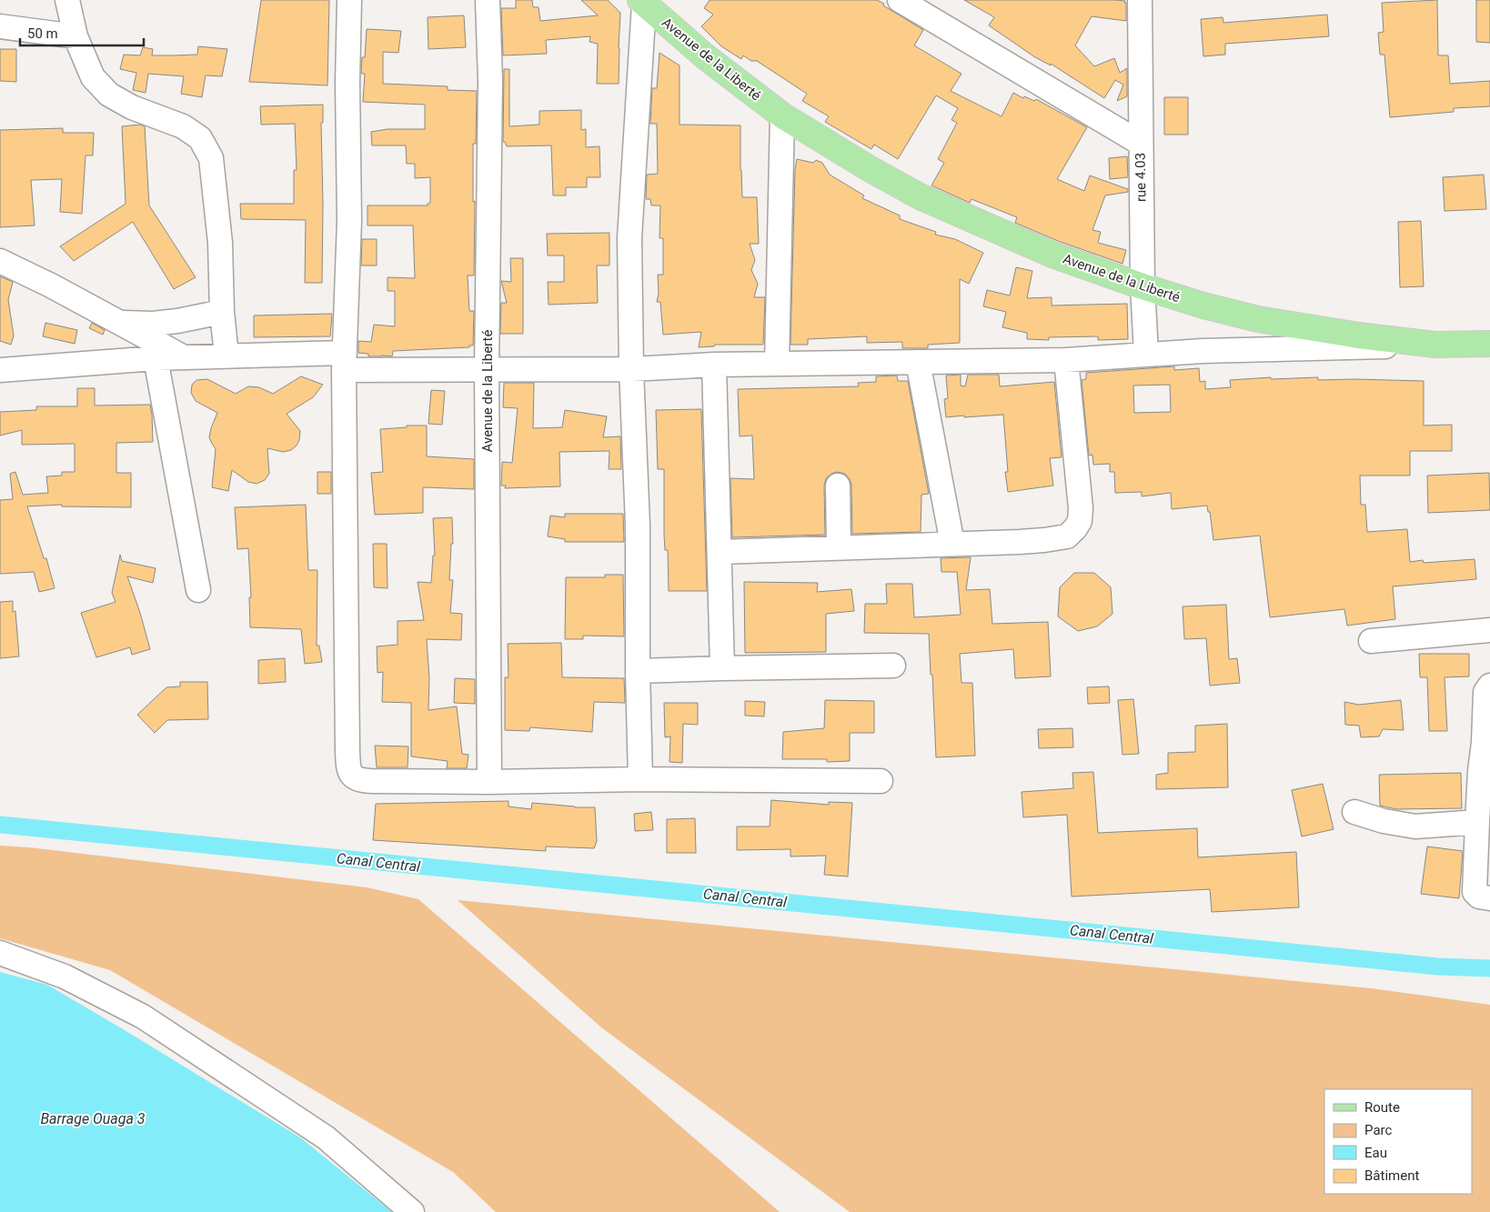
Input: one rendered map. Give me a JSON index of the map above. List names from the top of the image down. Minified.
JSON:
{"streets":{"main road":["Avenue de la Liberté"],"street":["rue 4.03"]},"crossings":[["Avenue de la Liberté","rue 4.03"]],"water":["Canal Central","Barrage Ouaga 3"],"legend":["Route","Parc","Eau","Bâtiment"],"scale_bar":"50 m"}
